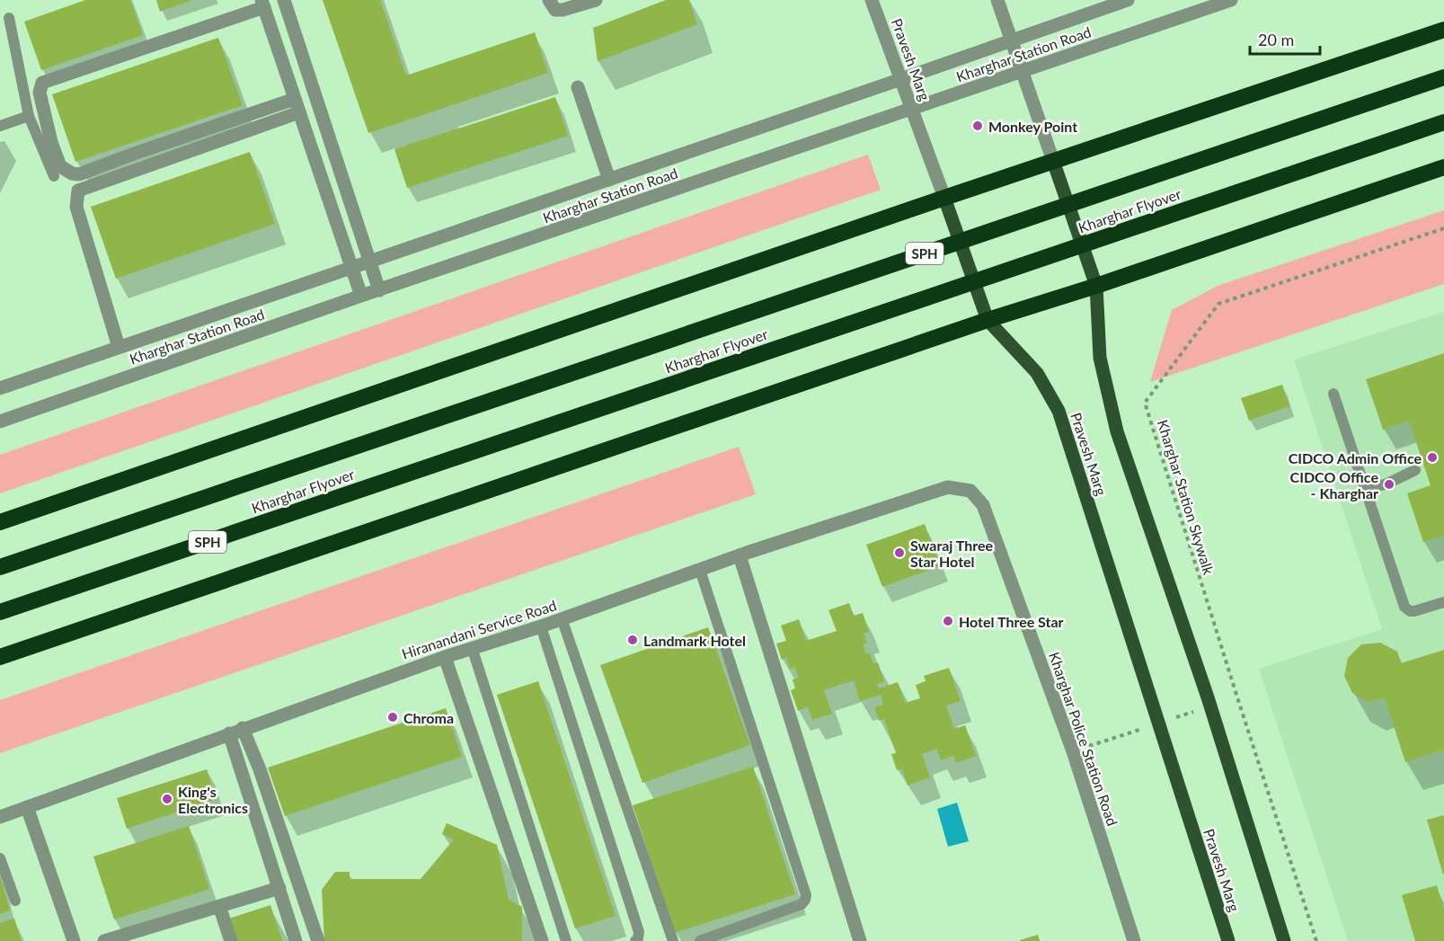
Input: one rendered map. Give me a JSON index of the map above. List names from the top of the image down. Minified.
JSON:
{"streets":{"highway":["Kharghar Flyover","SPH"],"main road":["Pravesh Marg"],"street":["Kharghar Station Road","Hiranandani Service Road","Kharghar Police Station Road"],"path":["Kharghar Station Skywalk"]},"crossings":[["Kharghar Station Road","Pravesh Marg"],["Hiranandani Service Road","Kharghar Police Station Road"]],"places":["Monkey Point","CIDCO Admin Office","CIDCO Office - Kharghar","Swaraj Three Star Hotel","Hotel Three Star","Landmark Hotel","Chroma","King's Electronics"],"scale_bar":"20 m"}
